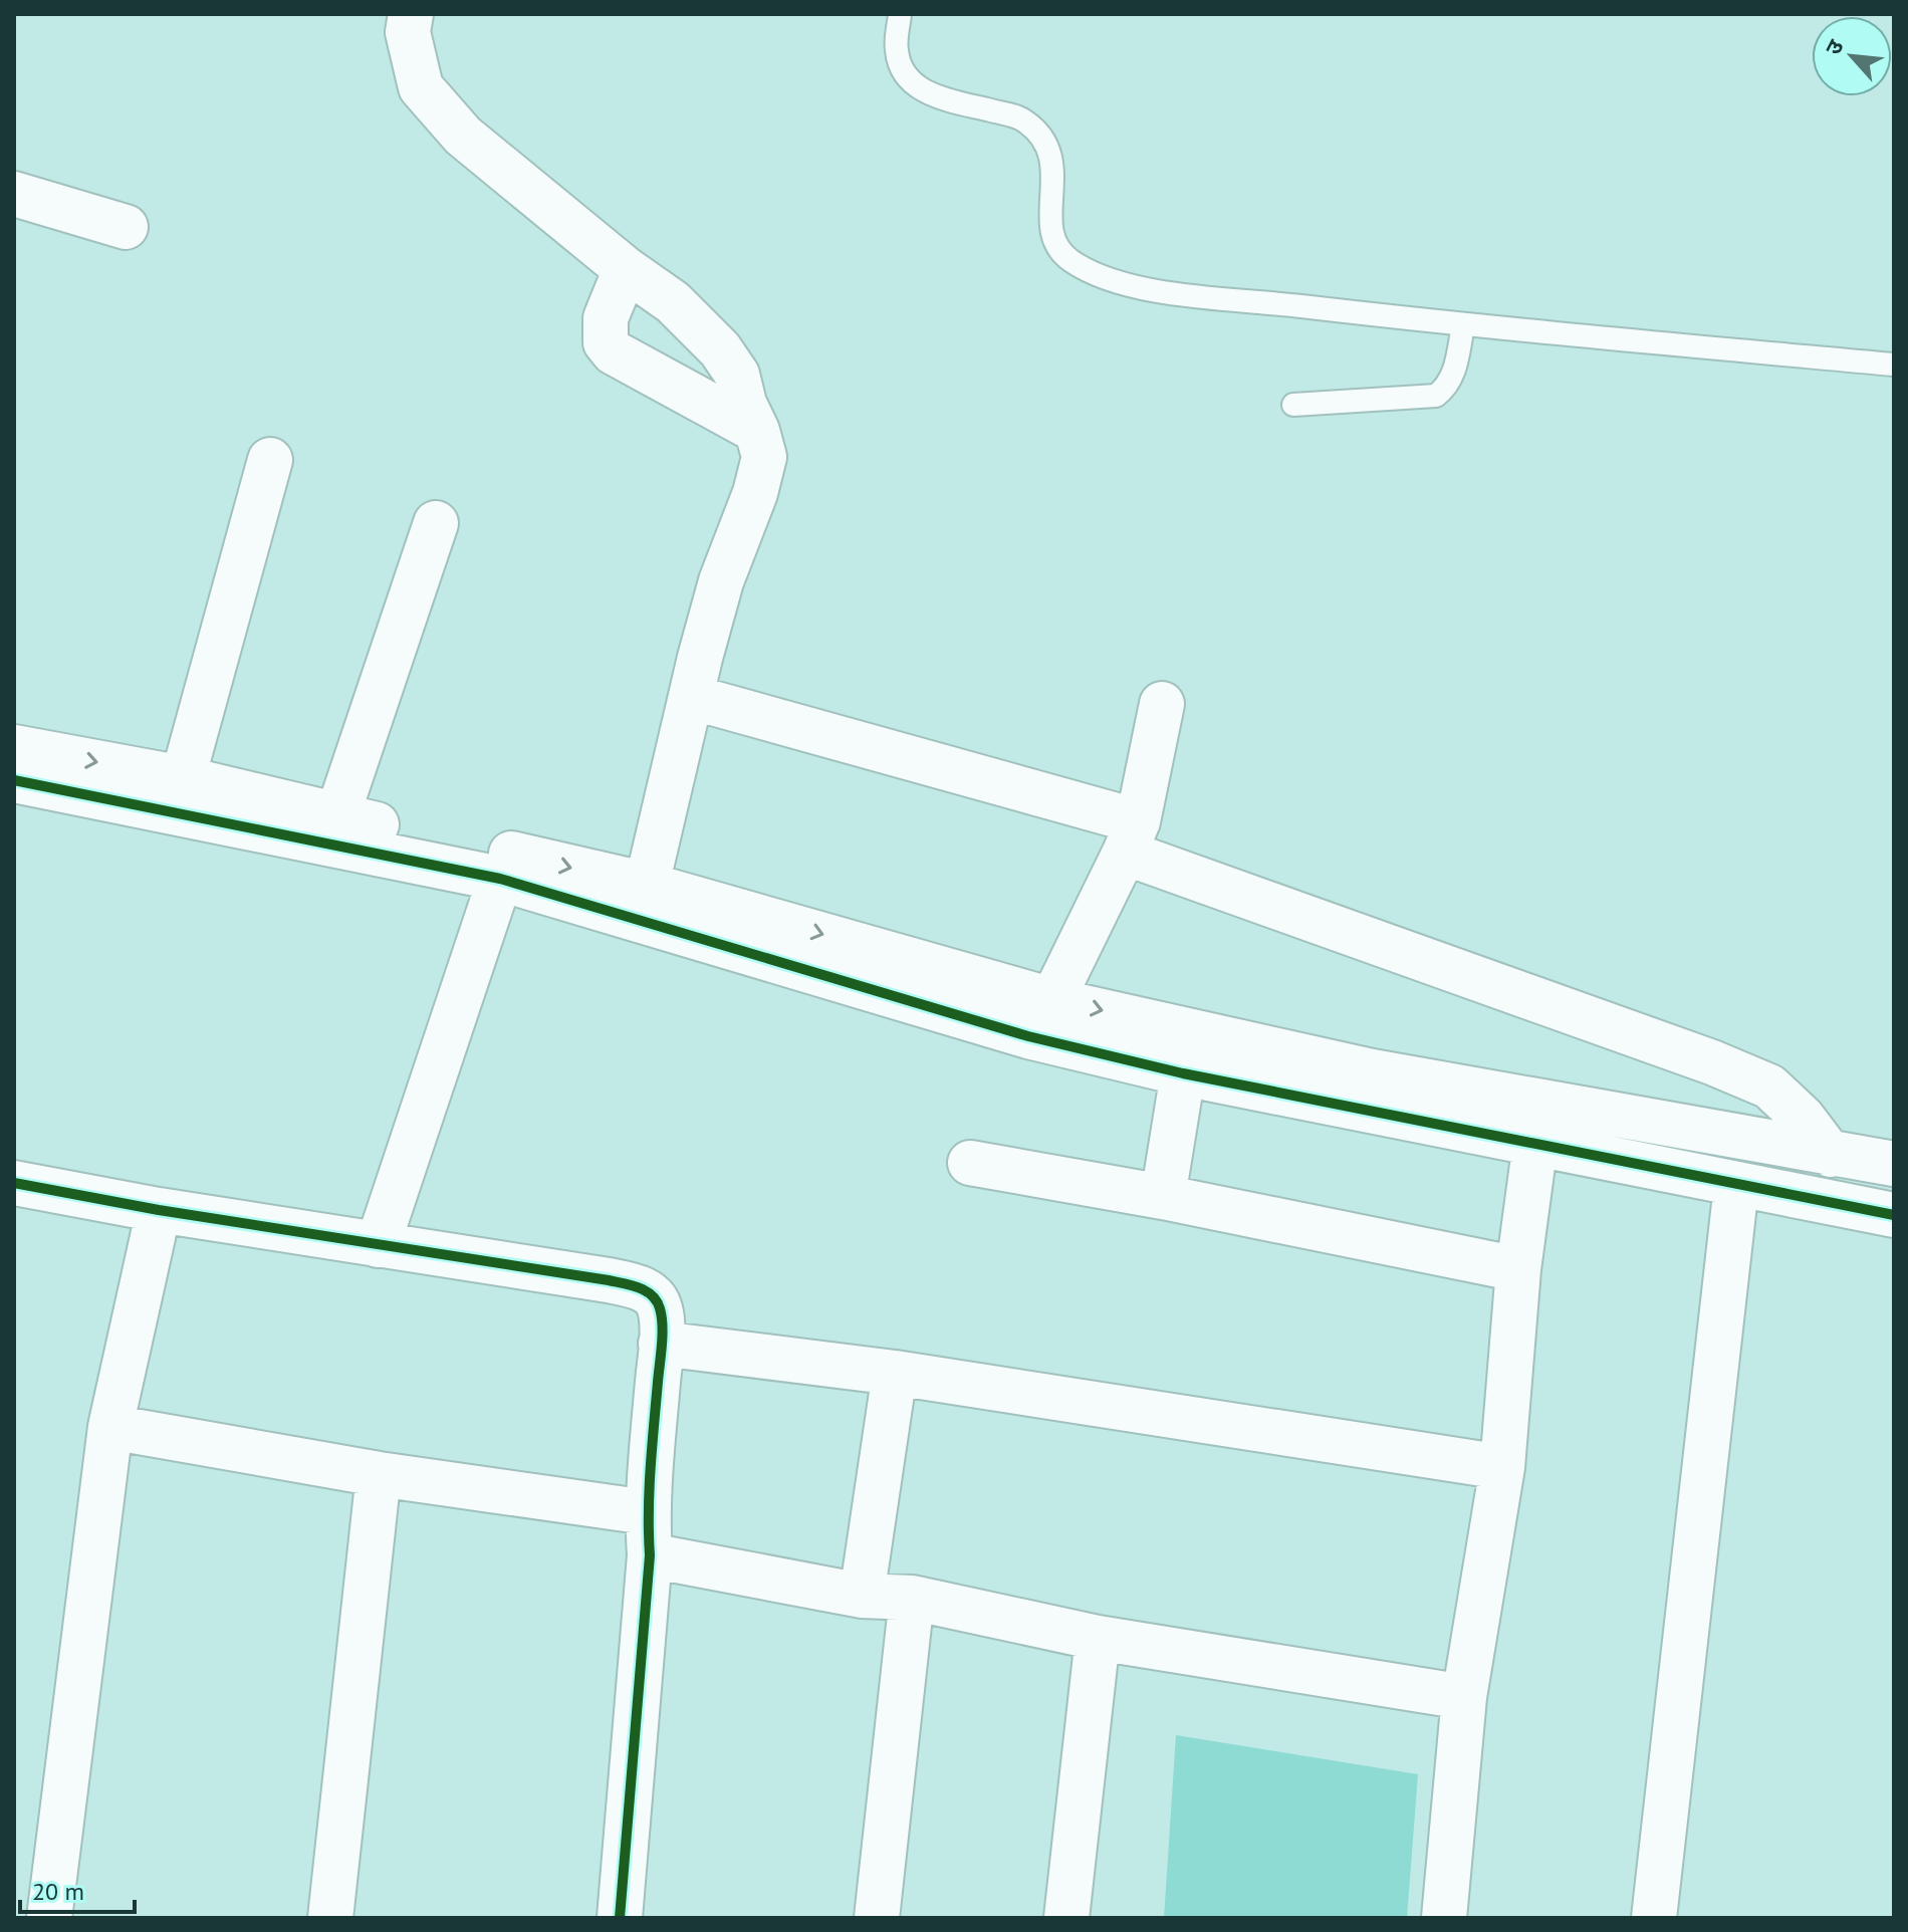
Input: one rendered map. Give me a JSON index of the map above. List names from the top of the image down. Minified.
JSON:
{"scale_bar":"20 m","north":"top left"}
